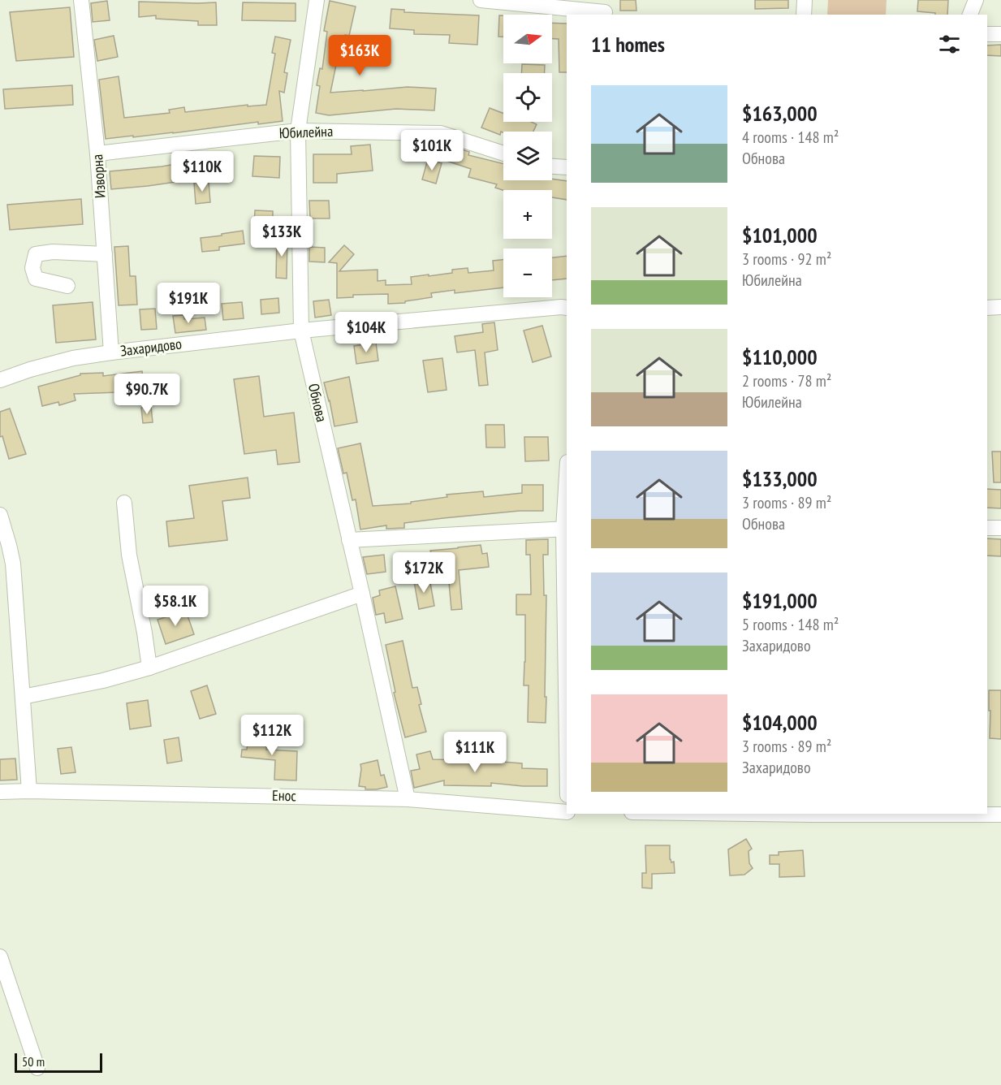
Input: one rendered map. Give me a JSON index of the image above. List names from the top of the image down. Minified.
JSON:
{"streets":{"street":["Юбилейна","Изворна","Захаридово","Обнова","Енос"]},"crossings":[["Юбилейна","Изворна"],["Юбилейна","Обнова"],["Изворна","Захаридово"],["Захаридово","Обнова"],["Обнова","Енос"]],"scale_bar":"50 m","north":"right","page":{"map_buttons":["+","−"],"heading":"11 homes","price":["$163K","$101K","$110K","$133K","$191K","$104K","$90.7K","$172K","$58.1K","$112K","$111K"],"list":[{"name":"$163,000","note":"4 rooms · 148 m² · Обнова"},{"name":"$101,000","note":"3 rooms · 92 m² · Юбилейна"},{"name":"$110,000","note":"2 rooms · 78 m² · Юбилейна"},{"name":"$133,000","note":"3 rooms · 89 m² · Обнова"},{"name":"$191,000","note":"5 rooms · 148 m² · Захаридово"},{"name":"$104,000","note":"3 rooms · 89 m² · Захаридово"}],"scale":"50 m"}}
